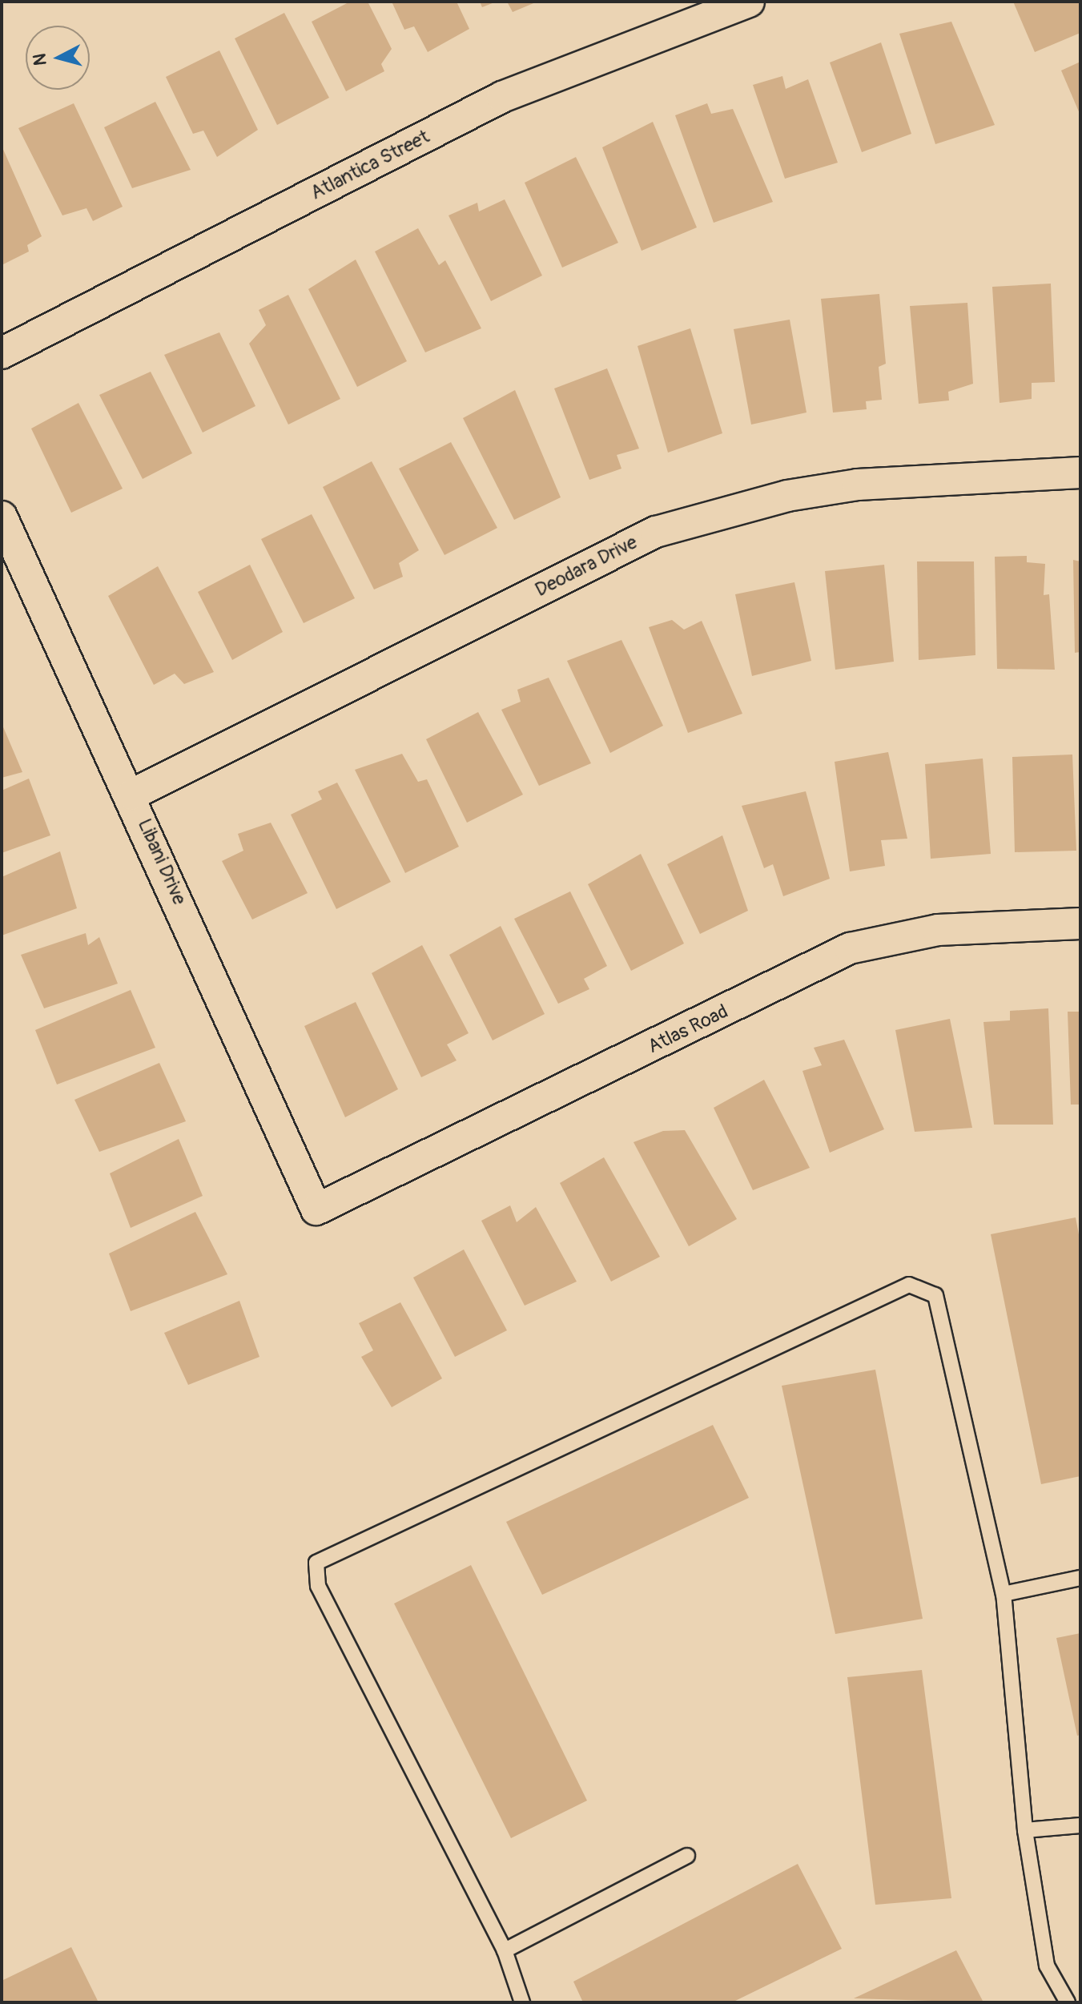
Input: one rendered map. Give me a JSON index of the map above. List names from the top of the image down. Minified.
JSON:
{"streets":{"street":["Atlantica Street","Deodara Drive","Libani Drive","Atlas Road"]},"crossings":[["Deodara Drive","Libani Drive"],["Libani Drive","Atlas Road"]],"north":"left"}
